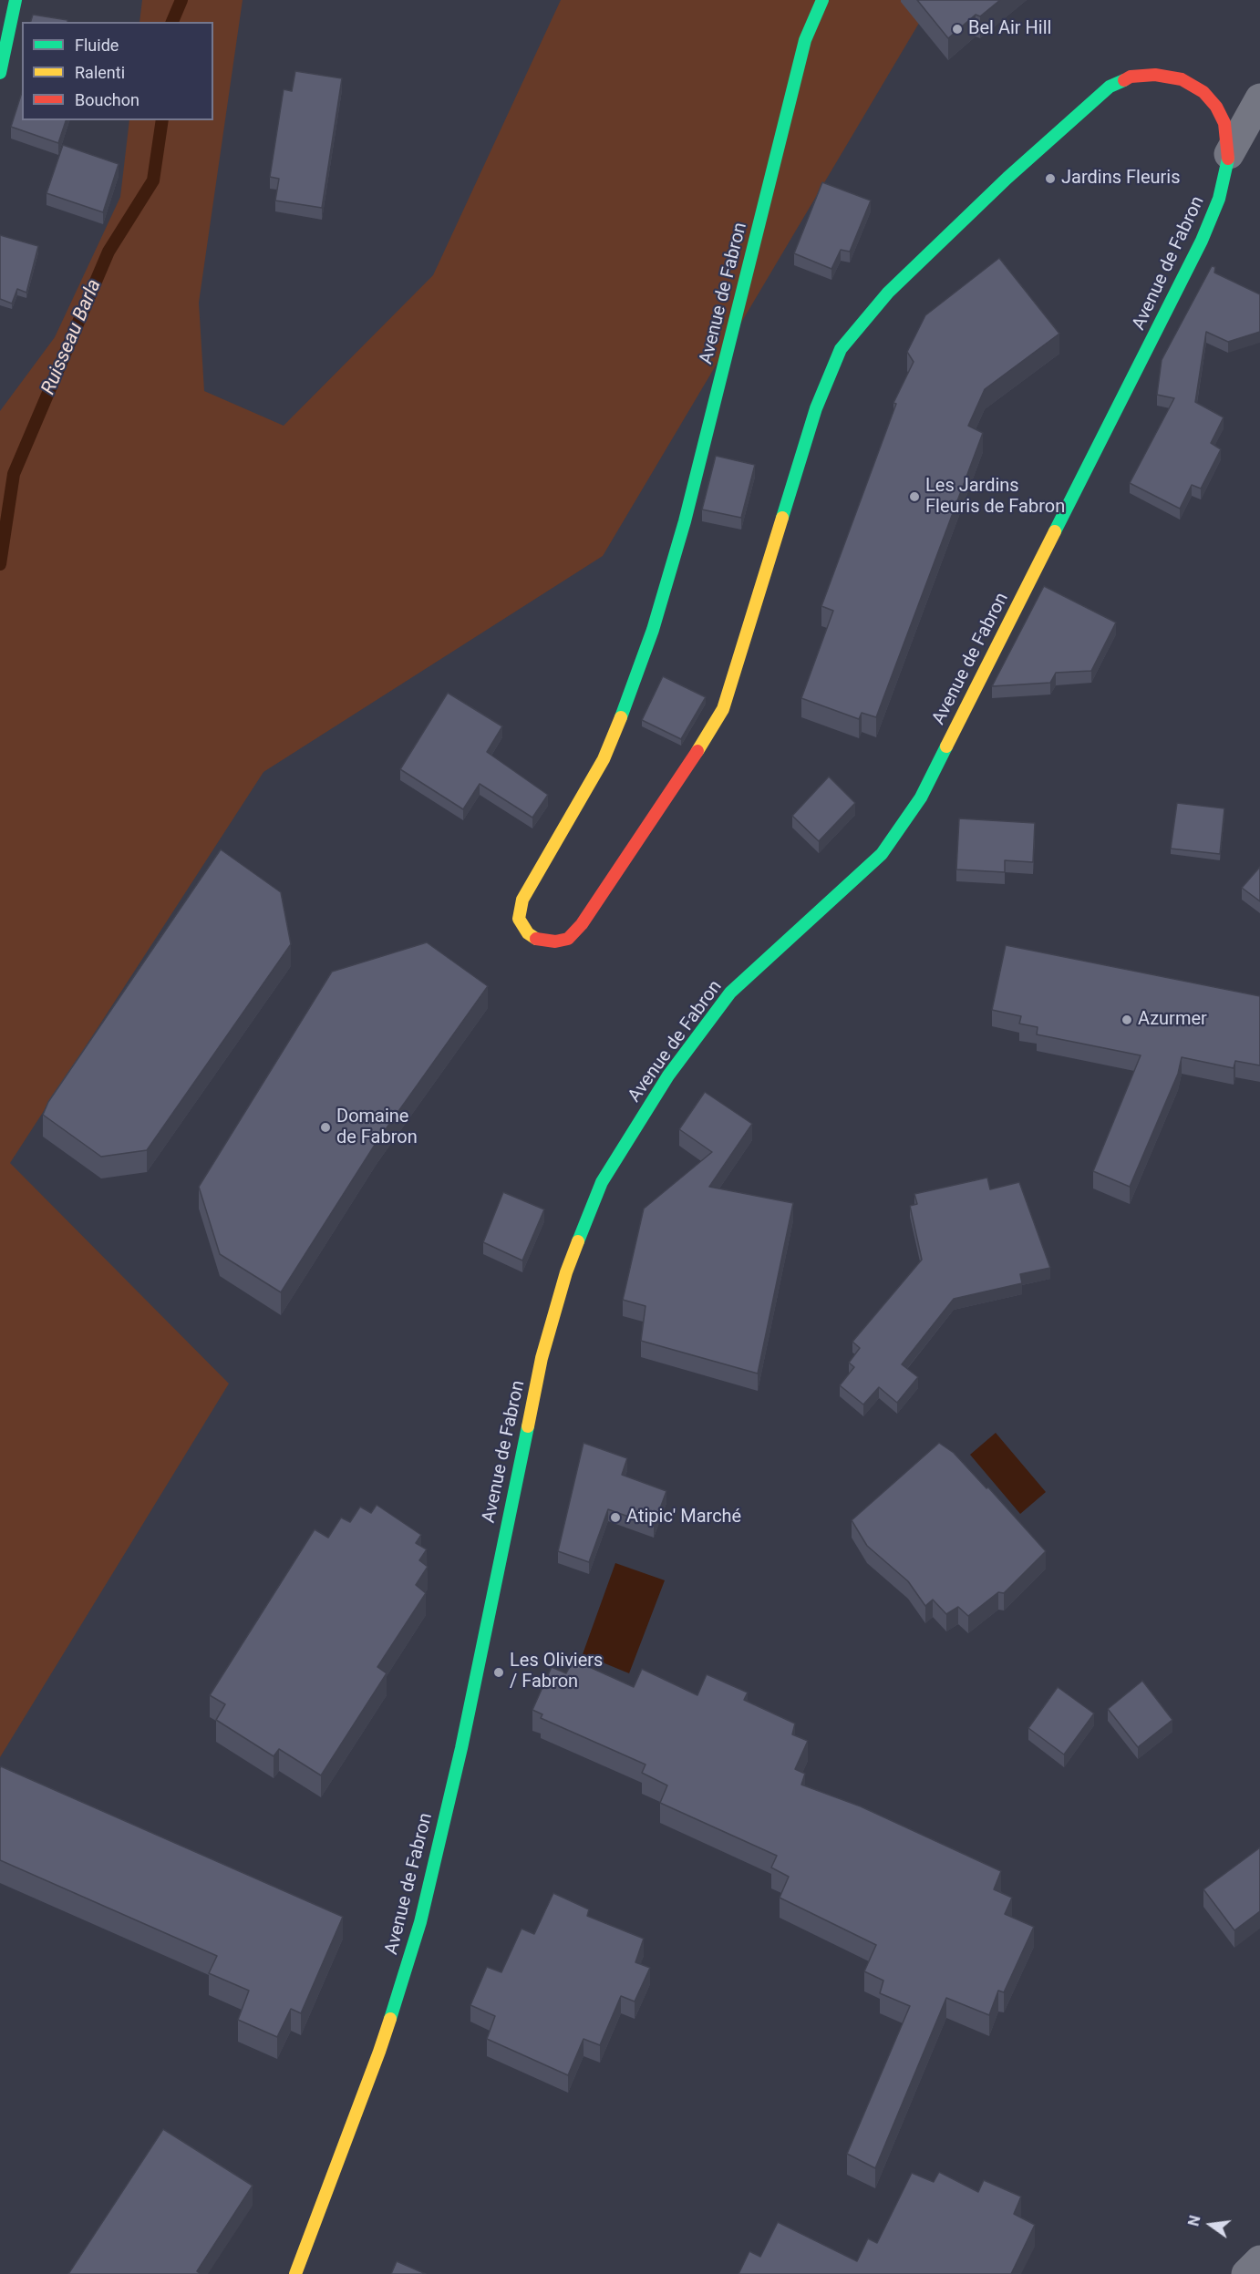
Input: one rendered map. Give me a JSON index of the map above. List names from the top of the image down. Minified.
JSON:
{"streets":{"street":["Avenue de Fabron"]},"water":["Ruisseau Barla"],"places":["Bel Air Hill","Jardins Fleuris","Les Jardins Fleuris de Fabron","Azurmer","Domaine de Fabron","Atipic' Marché","Les Oliviers / Fabron"],"legend":["Fluide","Ralenti","Bouchon"],"north":"left"}
